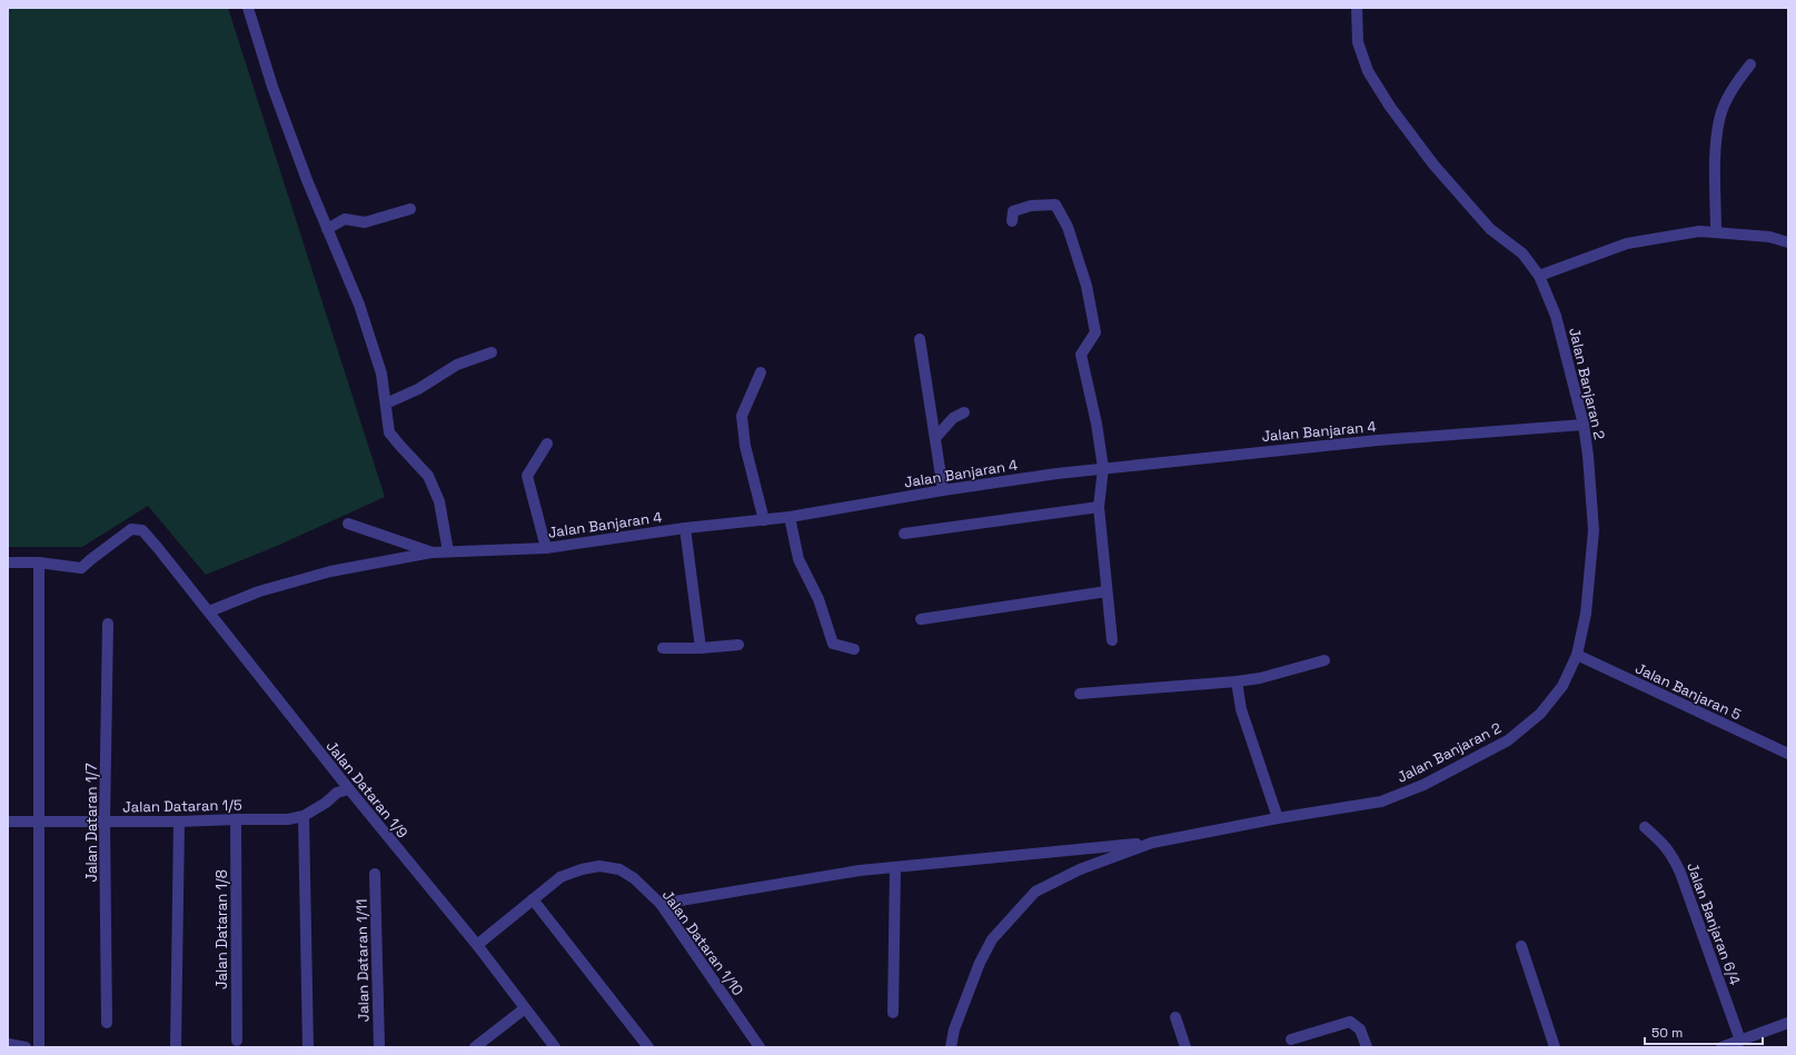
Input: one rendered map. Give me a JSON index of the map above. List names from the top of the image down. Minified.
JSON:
{"streets":{"street":["Jalan Banjaran 2","Jalan Banjaran 4","Jalan Banjaran 5","Jalan Dataran 1/9","Jalan Dataran 1/5","Jalan Dataran 1/7","Jalan Banjaran 6/4","Jalan Dataran 1/8","Jalan Dataran 1/10","Jalan Dataran 1/11"]},"crossings":[["Jalan Banjaran 2","Jalan Banjaran 4"],["Jalan Banjaran 2","Jalan Banjaran 5"],["Jalan Dataran 1/9","Jalan Dataran 1/5"],["Jalan Dataran 1/9","Jalan Dataran 1/10"],["Jalan Dataran 1/5","Jalan Dataran 1/7"],["Jalan Dataran 1/5","Jalan Dataran 1/8"]],"scale_bar":"50 m"}
